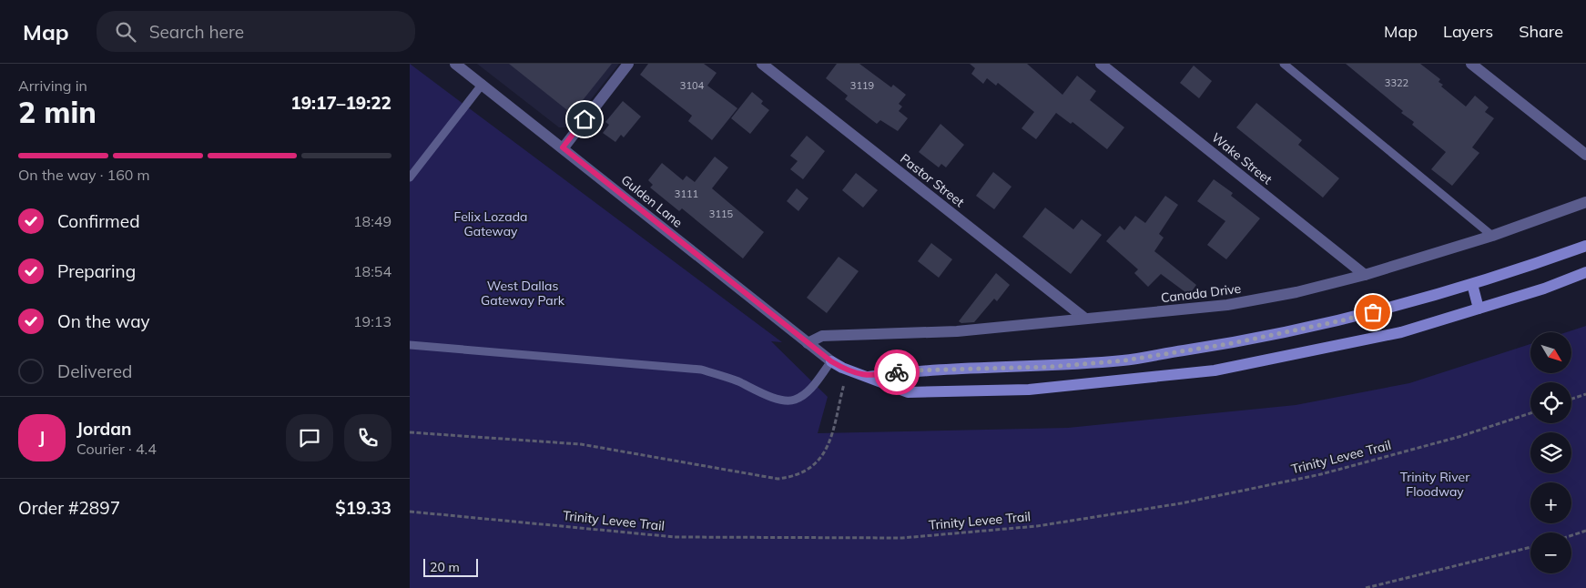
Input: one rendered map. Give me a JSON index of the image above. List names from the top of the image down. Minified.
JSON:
{"streets":{"street":["Wake Street","Pastor Street","Gulden Lane","Canada Drive"],"path":["Trinity Levee Trail"]},"crossings":[["Wake Street","Canada Drive"],["Pastor Street","Canada Drive"],["Gulden Lane","Canada Drive"]],"parks":["Felix Lozada Gateway","West Dallas Gateway Park","Trinity River Floodway"],"house_numbers":["3322","3104","3119","3111","3115"],"scale_bar":"20 m","north":"bottom right","page":{"header":"Map","search":"Search here","nav":["Map","Layers","Share"],"heading":["2 min","Arriving in","19:17–19:22"],"panel":["Jordan","Courier · 4.4","Order #2897","$19.33"],"bar":"On the way · 160 m","list":[["Confirmed","18:49"],["Preparing","18:54"],["On the way","19:13"],"Delivered"],"map_buttons":["+","−"],"round":"J","scale":"20 m"}}
